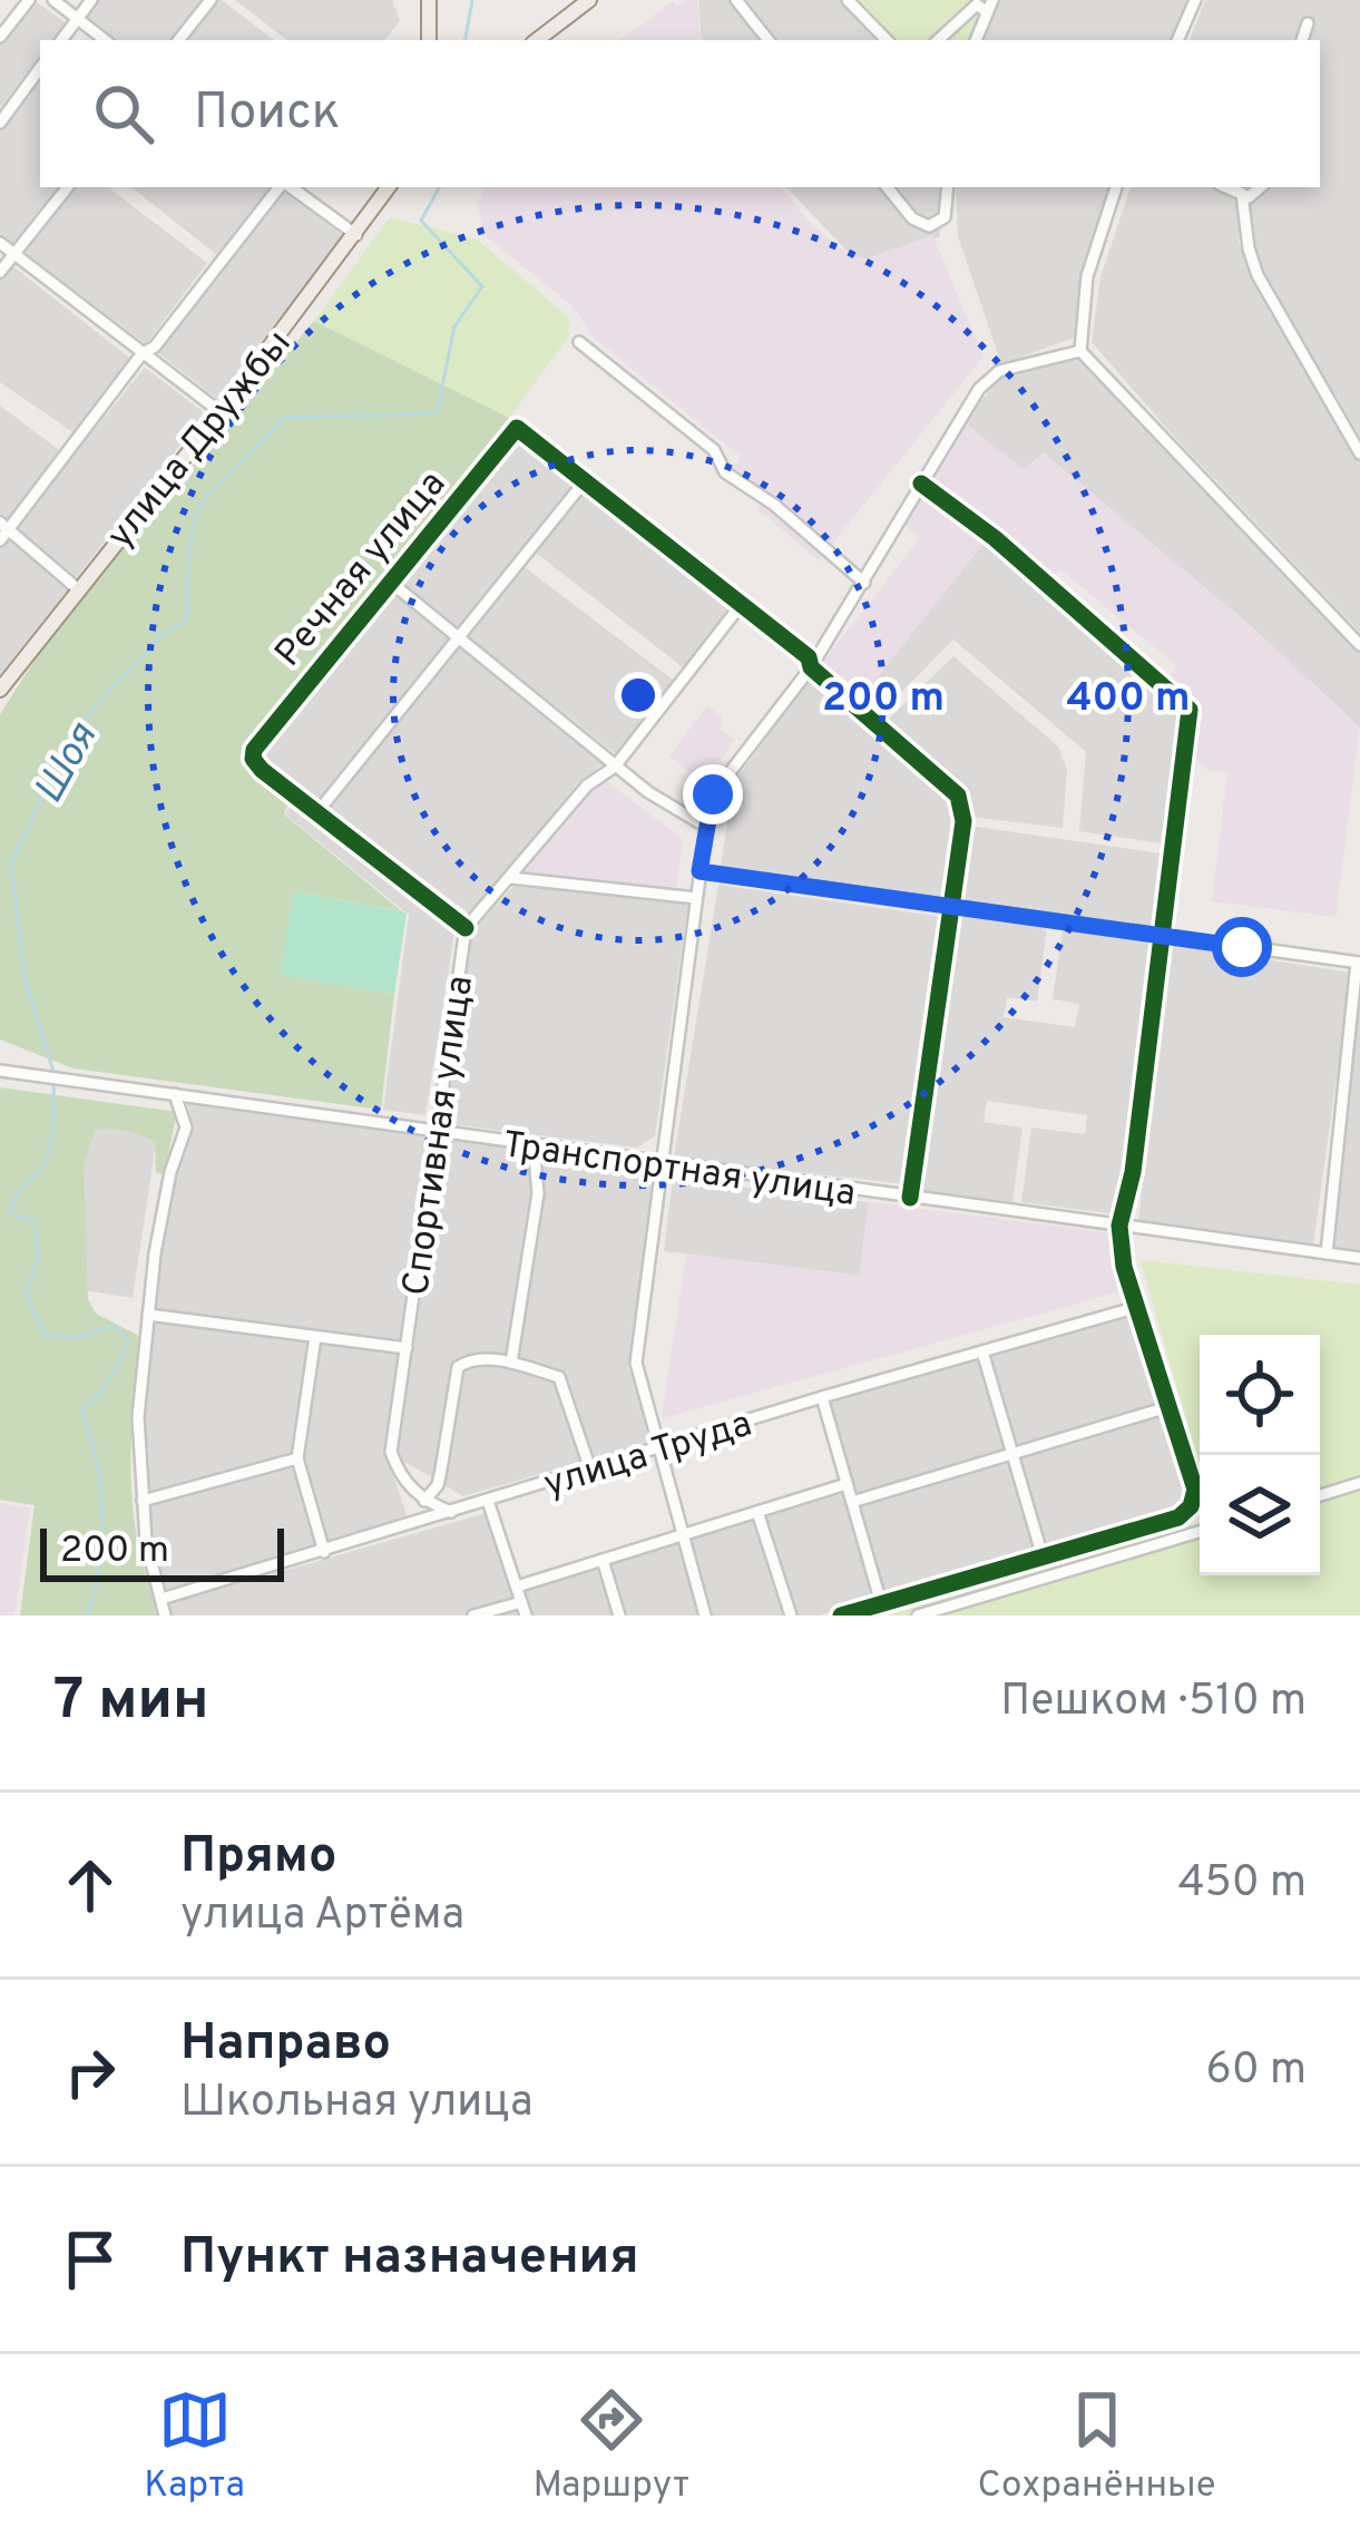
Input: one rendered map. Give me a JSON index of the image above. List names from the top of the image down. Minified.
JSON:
{"streets":{"main road":["улица Дружбы"],"street":["Речная улица","Спортивная улица","Транспортная улица","улица Труда"]},"crossings":[["Речная улица","Спортивная улица"],["Спортивная улица","Транспортная улица"]],"water":["Шоя"],"scale_bar":"200 m","page":{"search":"Поиск","scale":"200 m","heading":["7 мин","Пешком · 510 m"],"list":[["Прямо","улица Артёма","450 m"],["Направо","Школьная улица","60 m"],"Пункт назначения"],"nav":["Карта","Маршрут","Сохранённые"]},"rings":["200 m","400 m"]}
